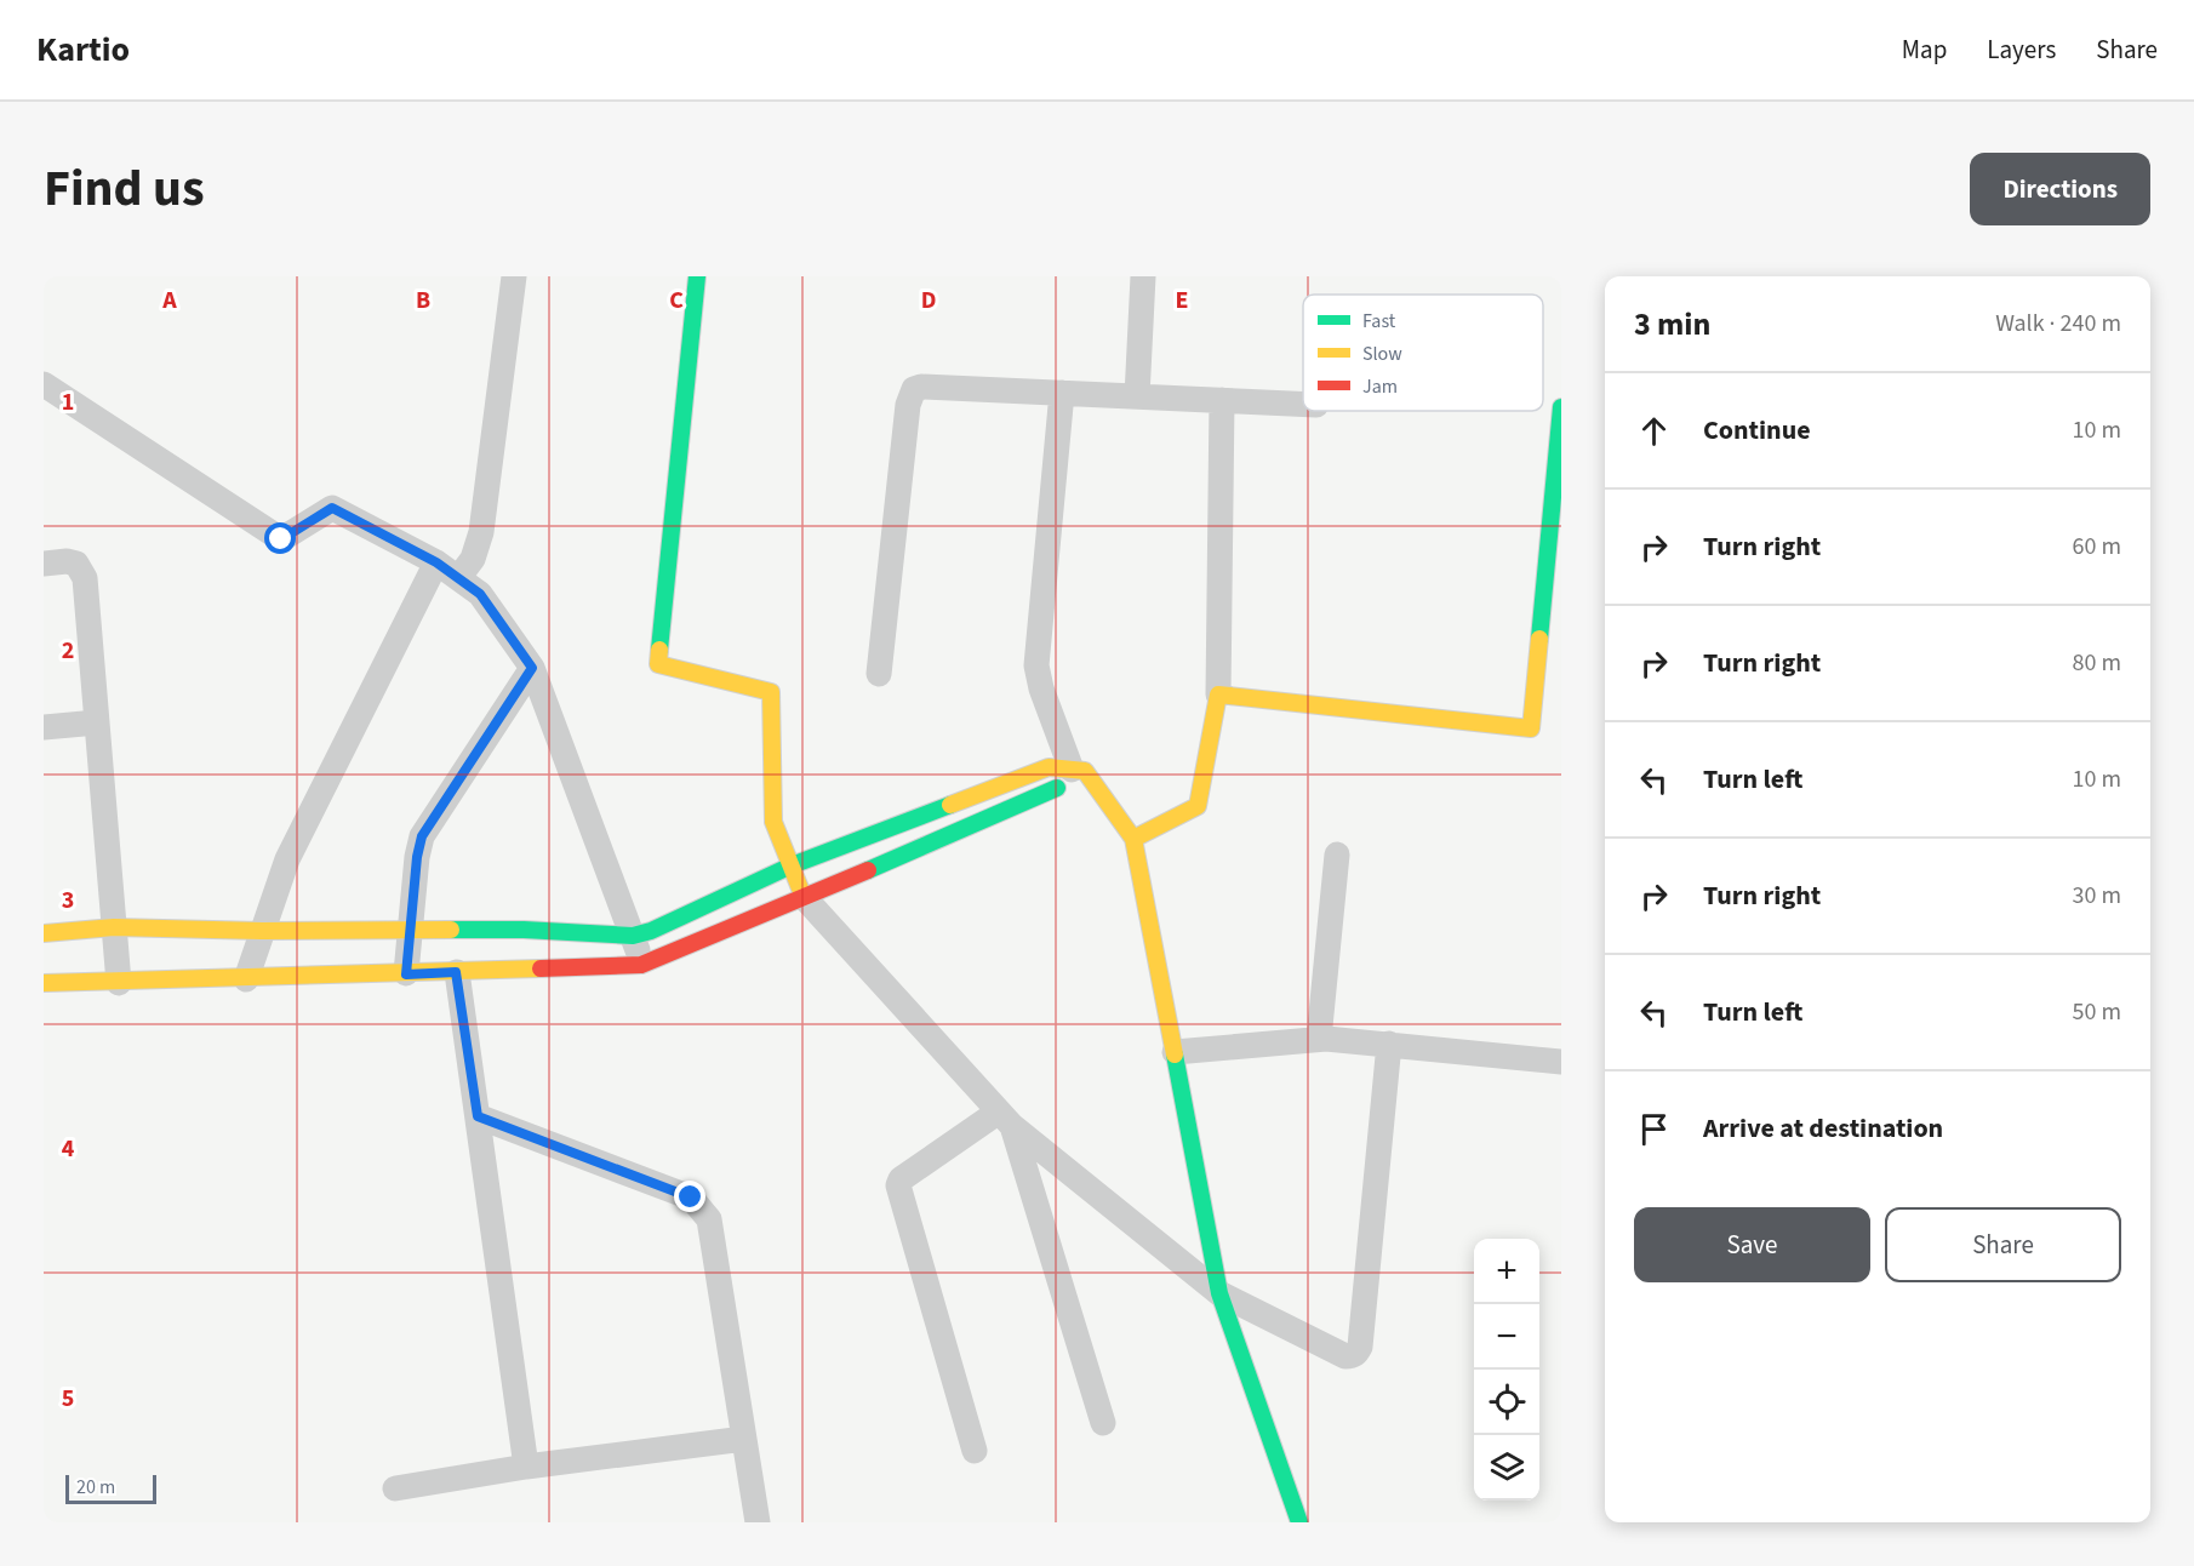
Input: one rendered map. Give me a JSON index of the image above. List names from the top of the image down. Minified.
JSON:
{"legend":["Fast","Slow","Jam"],"scale_bar":"20 m","page":{"header":"Kartio","nav":["Map","Layers","Share"],"title":"Find us","buttons":["Directions",["Save","Share"]],"heading":["3 min","Walk · 240 m"],"list":[["Continue","10 m"],["Turn right","60 m"],["Turn right","80 m"],["Turn left","10 m"],["Turn right","30 m"],["Turn left","50 m"],"Arrive at destination"],"map_buttons":["+","−"],"scale":"20 m"},"grid":{"columns":["A","B","C","D","E"],"rows":["1","2","3","4","5"]}}
